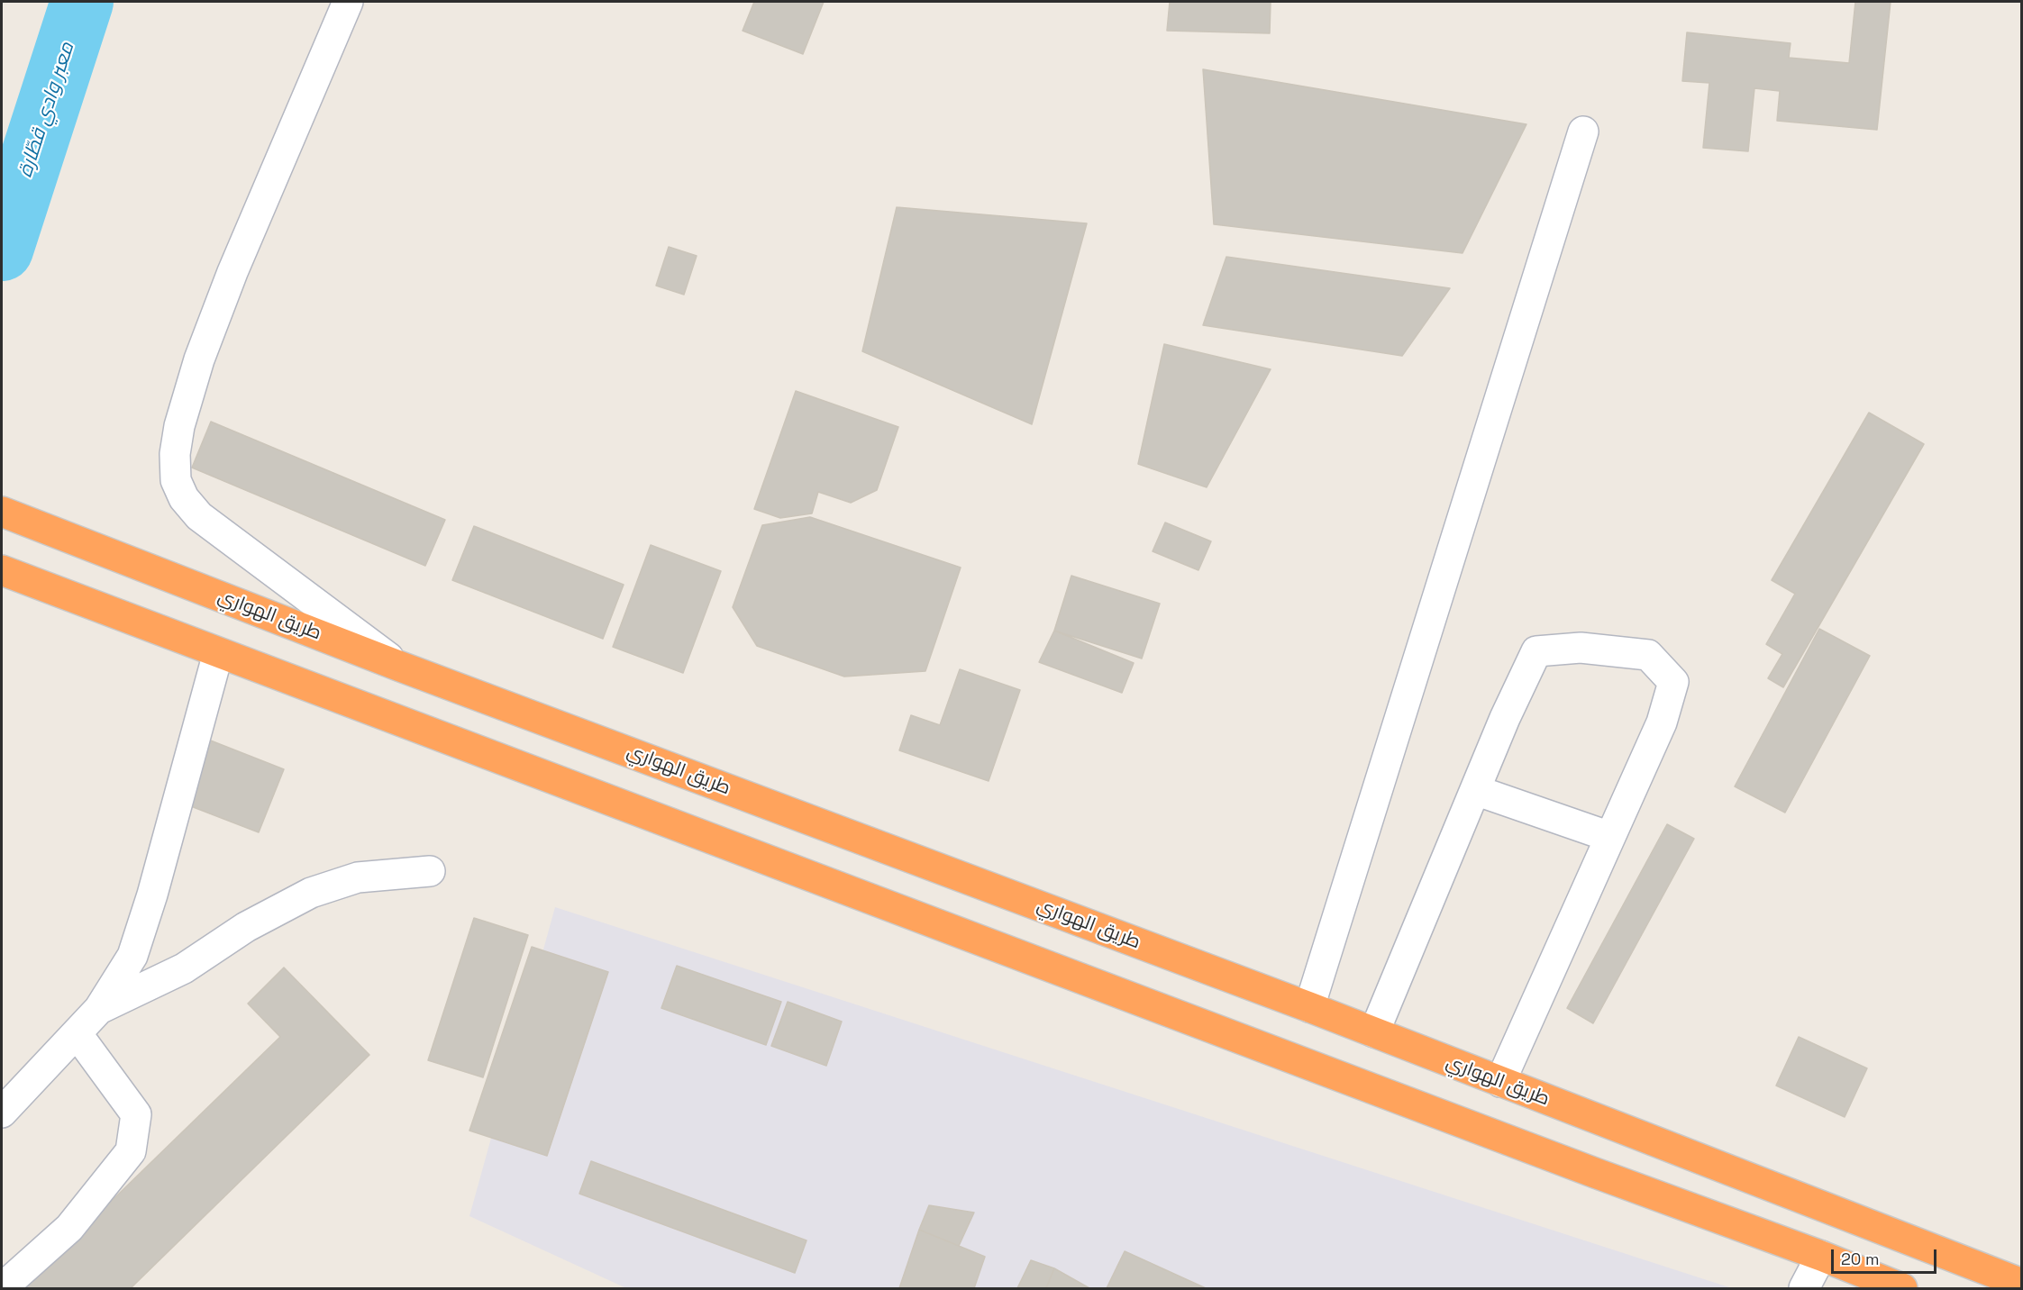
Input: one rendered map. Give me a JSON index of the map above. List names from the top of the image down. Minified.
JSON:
{"streets":{"highway":["طريق الهواري"]},"water":["معبر وادي قطّارة"],"scale_bar":"20 m"}
